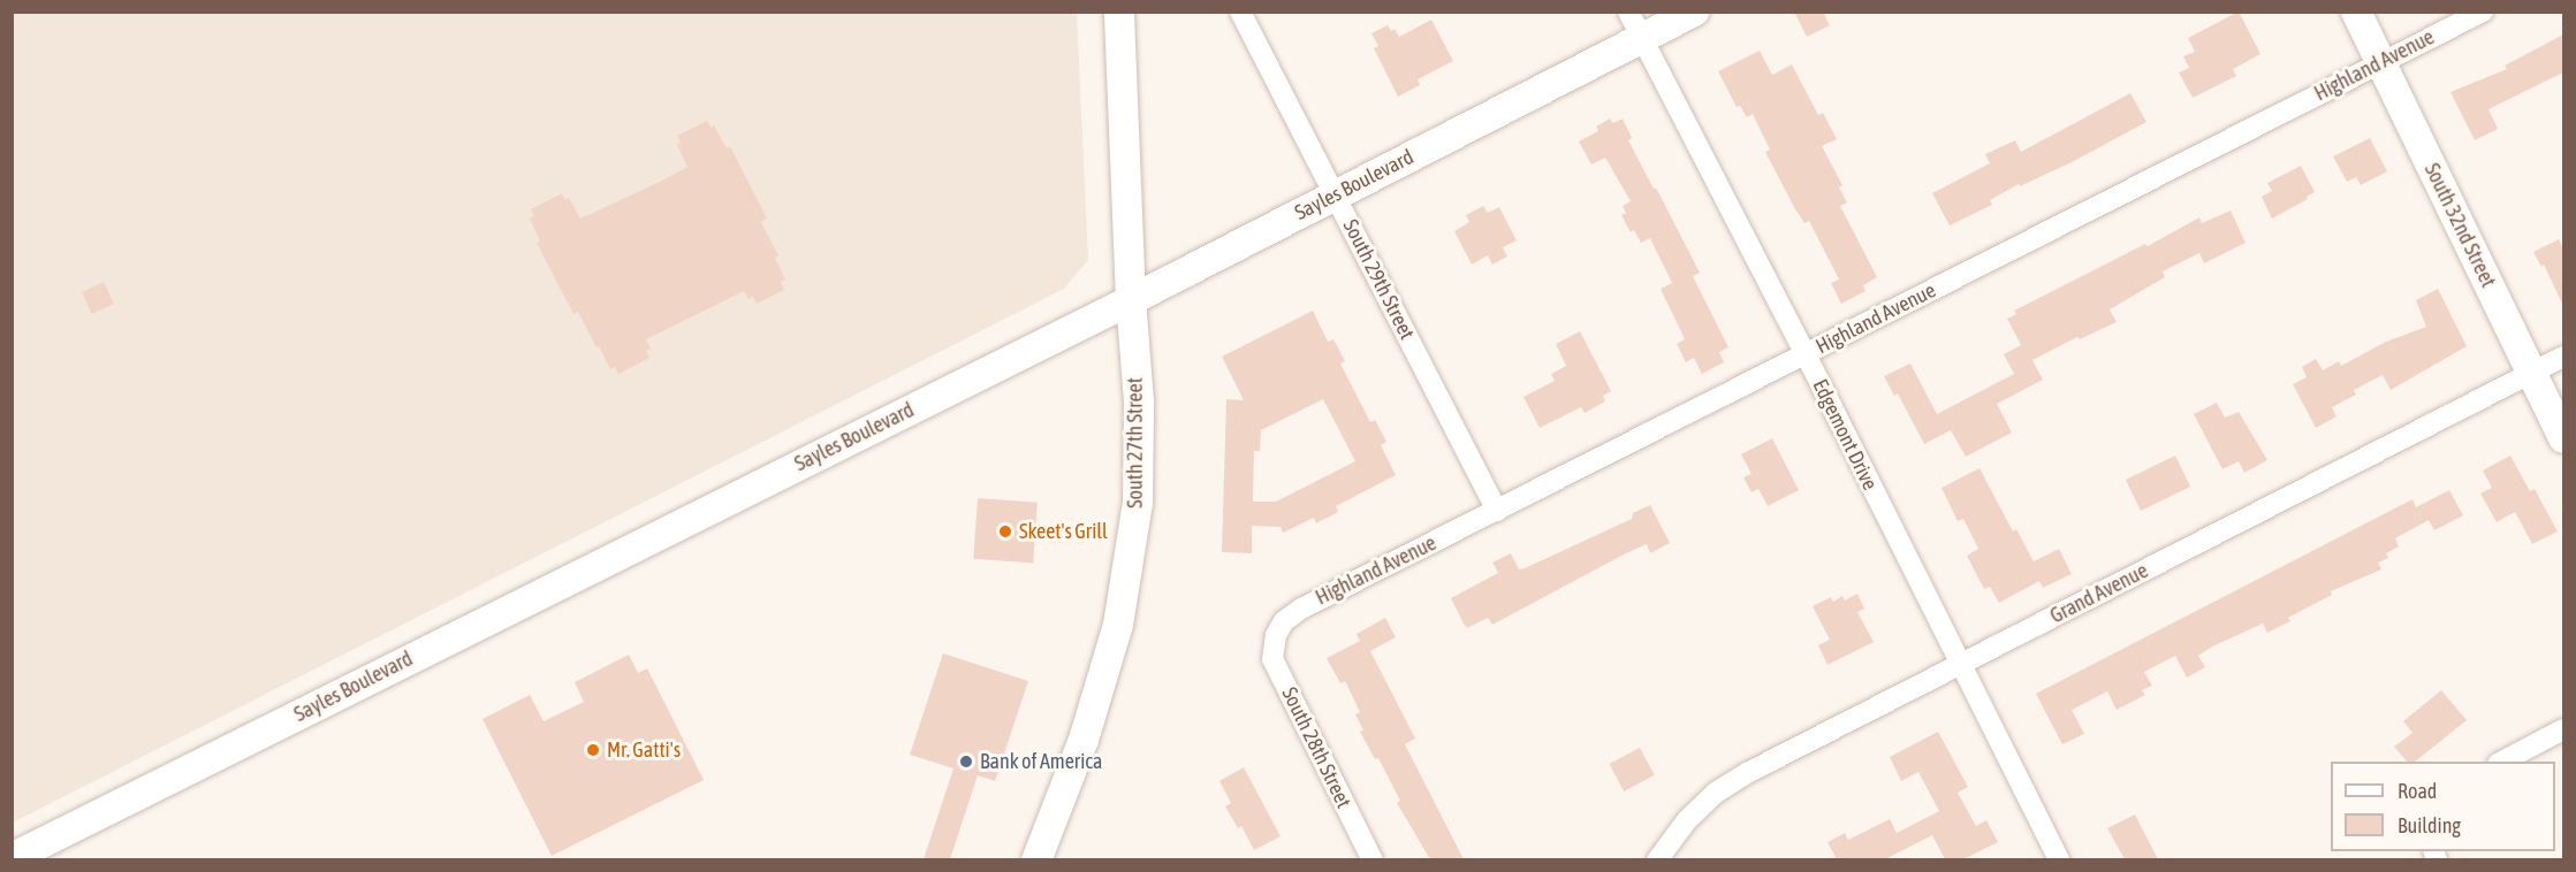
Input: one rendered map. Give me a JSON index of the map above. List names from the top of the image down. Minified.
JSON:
{"streets":{"street":["Highland Avenue","Sayles Boulevard","South 32nd Street","South 29th Street","Edgemont Drive","South 27th Street","Grand Avenue","South 28th Street"]},"crossings":[["Highland Avenue","South 32nd Street"],["Highland Avenue","South 29th Street"],["Highland Avenue","Edgemont Drive"],["Highland Avenue","South 28th Street"],["Sayles Boulevard","South 29th Street"],["Sayles Boulevard","Edgemont Drive"],["Sayles Boulevard","South 27th Street"],["South 32nd Street","Grand Avenue"],["Edgemont Drive","Grand Avenue"]],"places":["Skeet's Grill","Mr. Gatti's","Bank of America"],"legend":["Road","Building"]}
